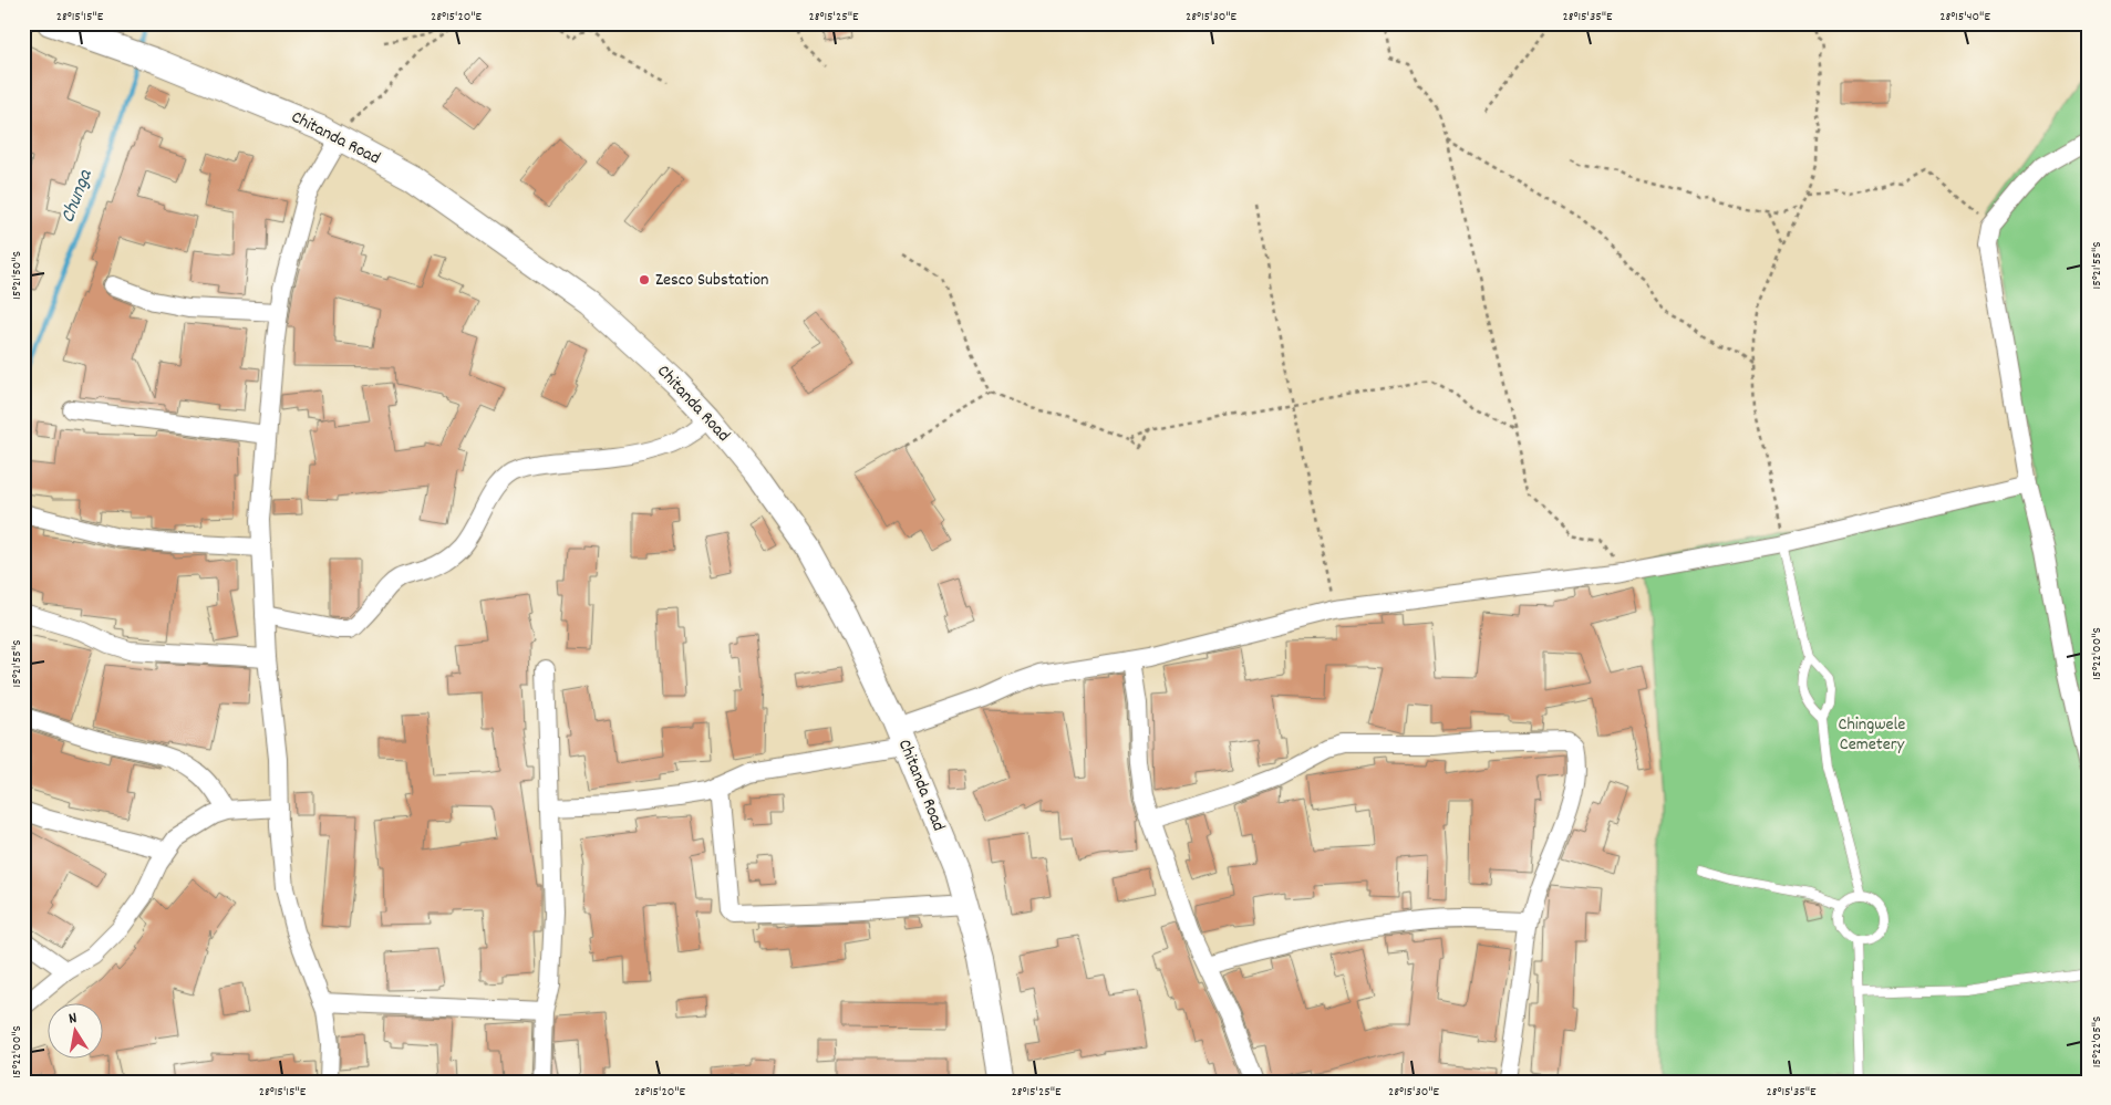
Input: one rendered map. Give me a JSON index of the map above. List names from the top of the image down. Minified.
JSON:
{"streets":{"street":["Chitanda Road"]},"water":["Chunga"],"parks":["Chingwele Cemetery"],"places":["Zesco Substation"],"north":"top","coordinates":["28°15'15\"E","28°15'20\"E","28°15'25\"E","28°15'30\"E","28°15'35\"E","28°15'40\"E","15°21'55\"S","15°21'50\"S","15°22'00\"S","15°22'05\"S"]}
